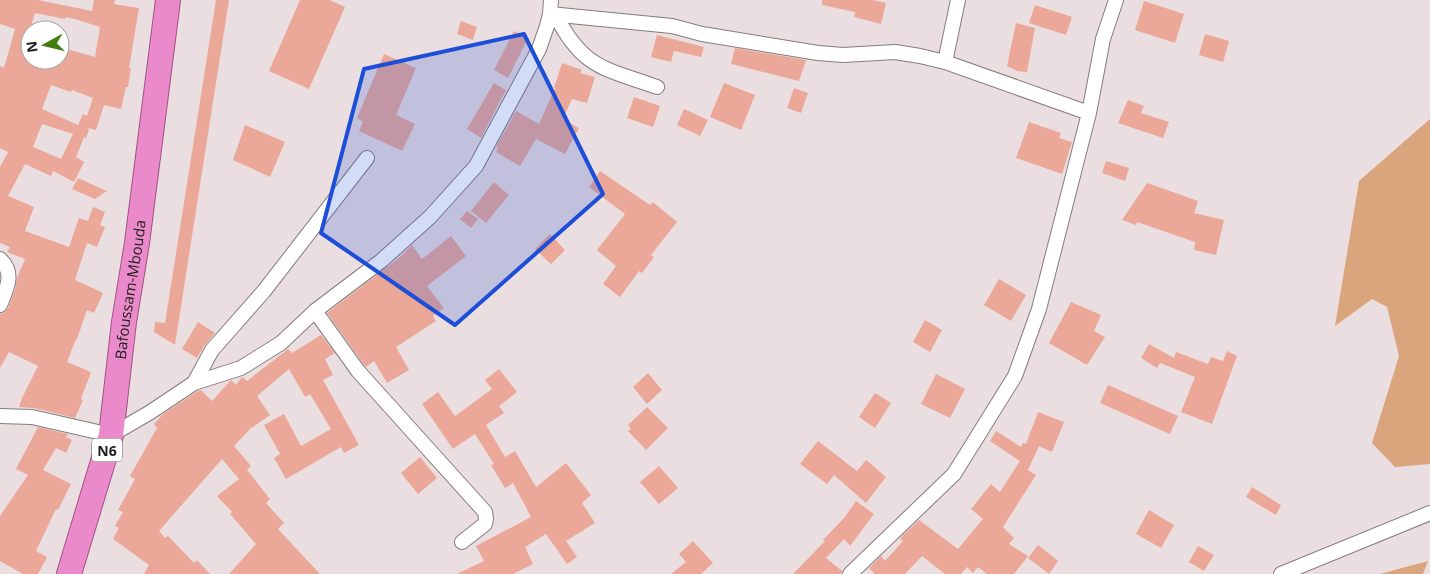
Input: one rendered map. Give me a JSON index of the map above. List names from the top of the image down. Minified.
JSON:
{"streets":{"highway":["Bafoussam-Mbouda","N6"]},"north":"left"}
